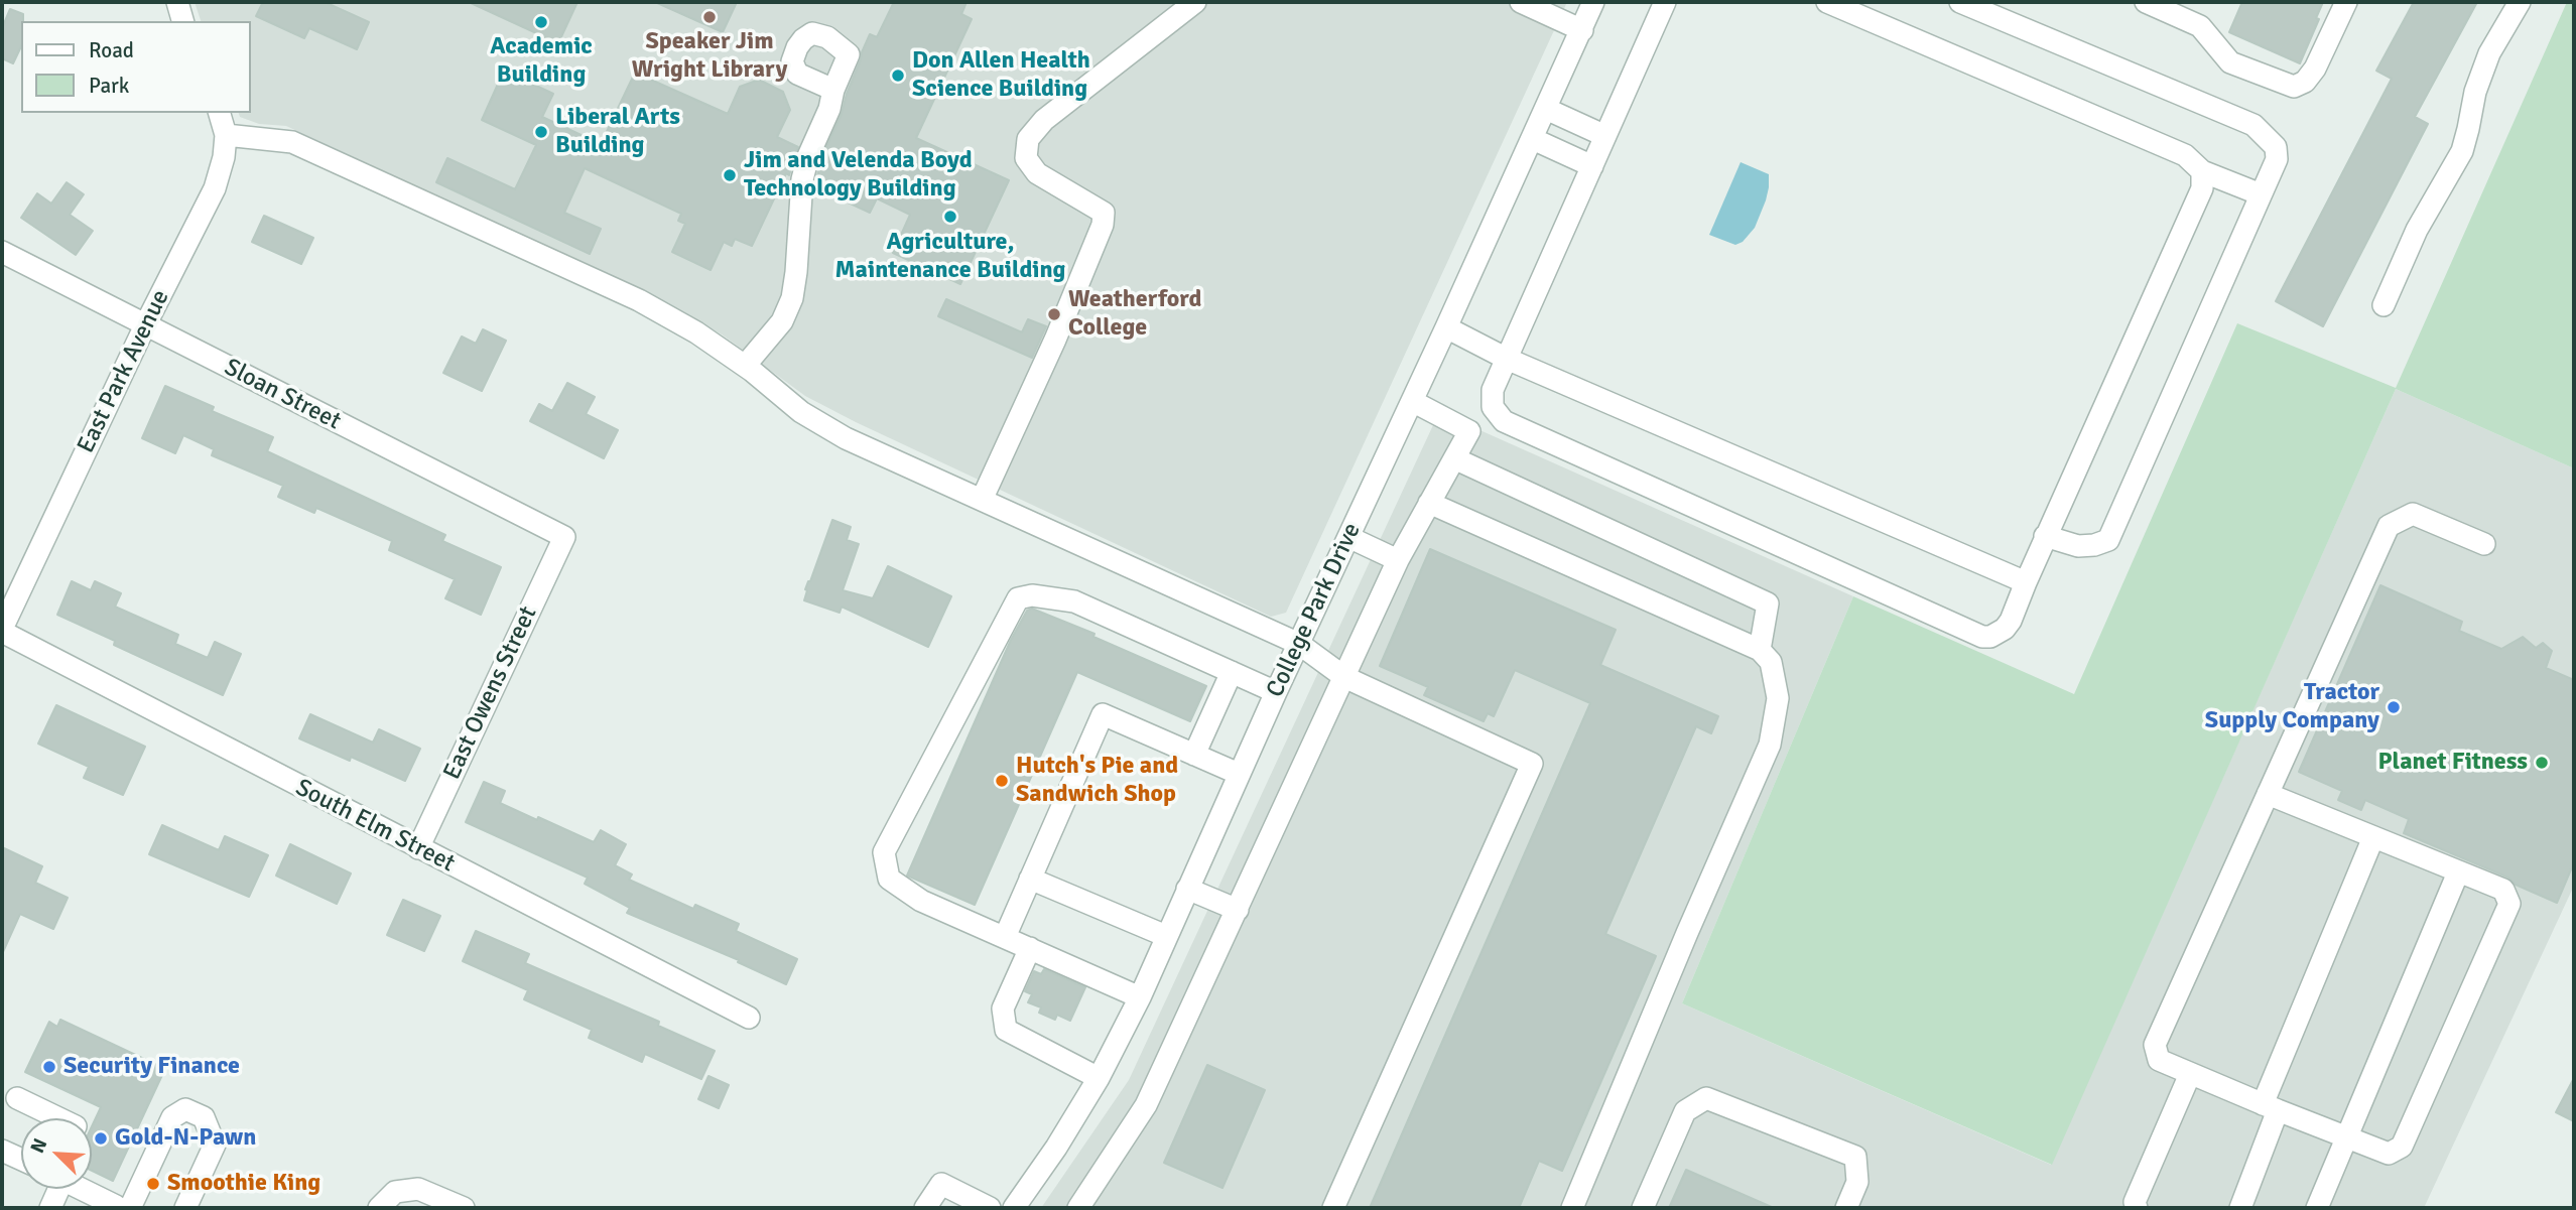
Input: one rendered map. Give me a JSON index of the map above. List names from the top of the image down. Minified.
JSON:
{"streets":{"street":["East Park Avenue","Sloan Street","College Park Drive","East Owens Street","South Elm Street"]},"crossings":[["East Park Avenue","Sloan Street"],["East Park Avenue","South Elm Street"],["Sloan Street","East Owens Street"],["East Owens Street","South Elm Street"]],"places":["Speaker Jim Wright Library","Academic Building","Don Allen Health Science Building","Liberal Arts Building","Jim and Velenda Boyd Technology Building","Agriculture, Maintenance Building","Weatherford College","Tractor Supply Company","Planet Fitness","Hutch's Pie and Sandwich Shop","Security Finance","Gold-N-Pawn","Smoothie King"],"legend":["Road","Park"],"north":"top left"}
